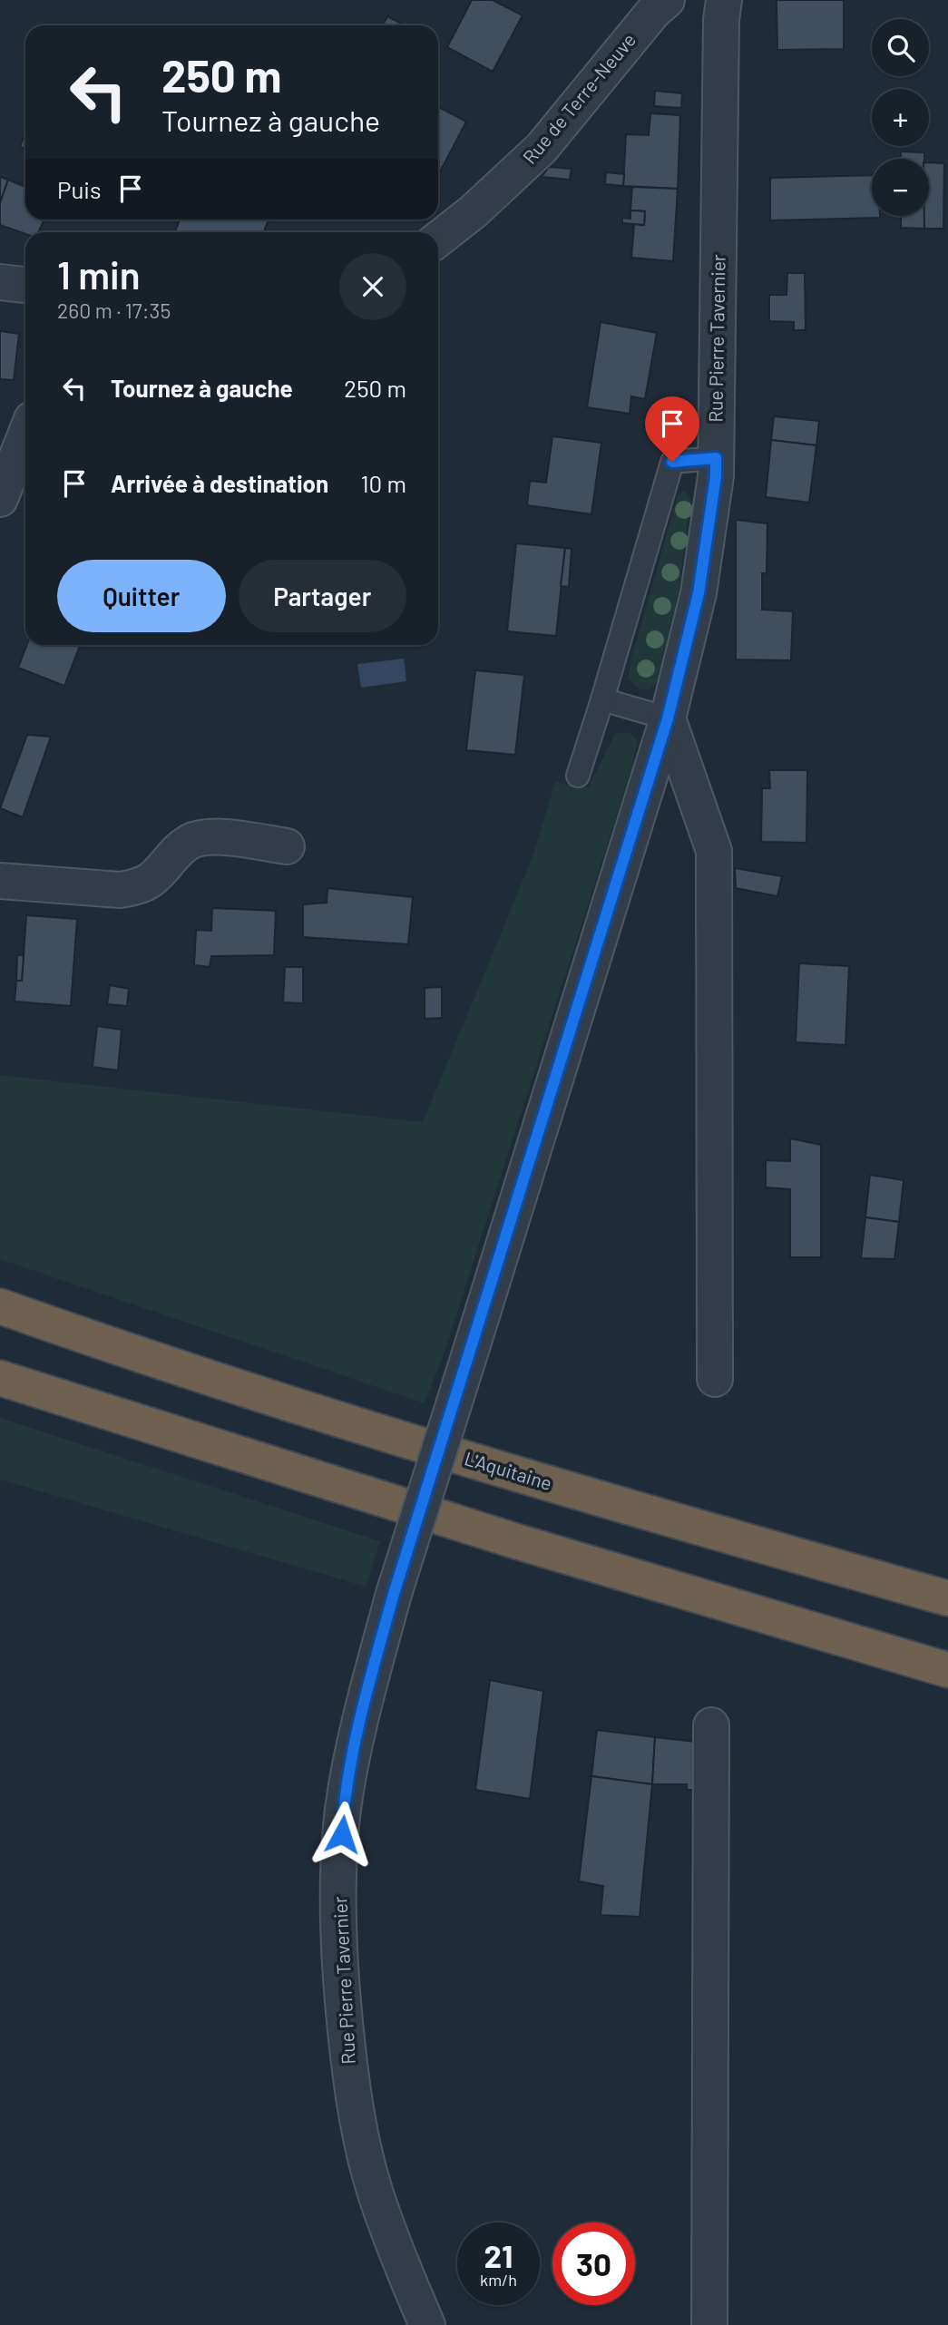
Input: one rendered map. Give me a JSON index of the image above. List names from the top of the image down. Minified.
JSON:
{"streets":{"highway":["L'Aquitaine"],"street":["Rue de Terre-Neuve","Rue Pierre Tavernier"]},"page":{"map_buttons":["+","−"],"turn":["250 m","Tournez à gauche"],"then":"Puis","heading":["1 min","260 m · 17:35"],"list":[{"name":"Tournez à gauche","value":"250 m"},{"name":"Arrivée à destination","value":"10 m"}],"buttons":["Quitter","Partager"],"speed":"21 km/h","limit":"30"}}
